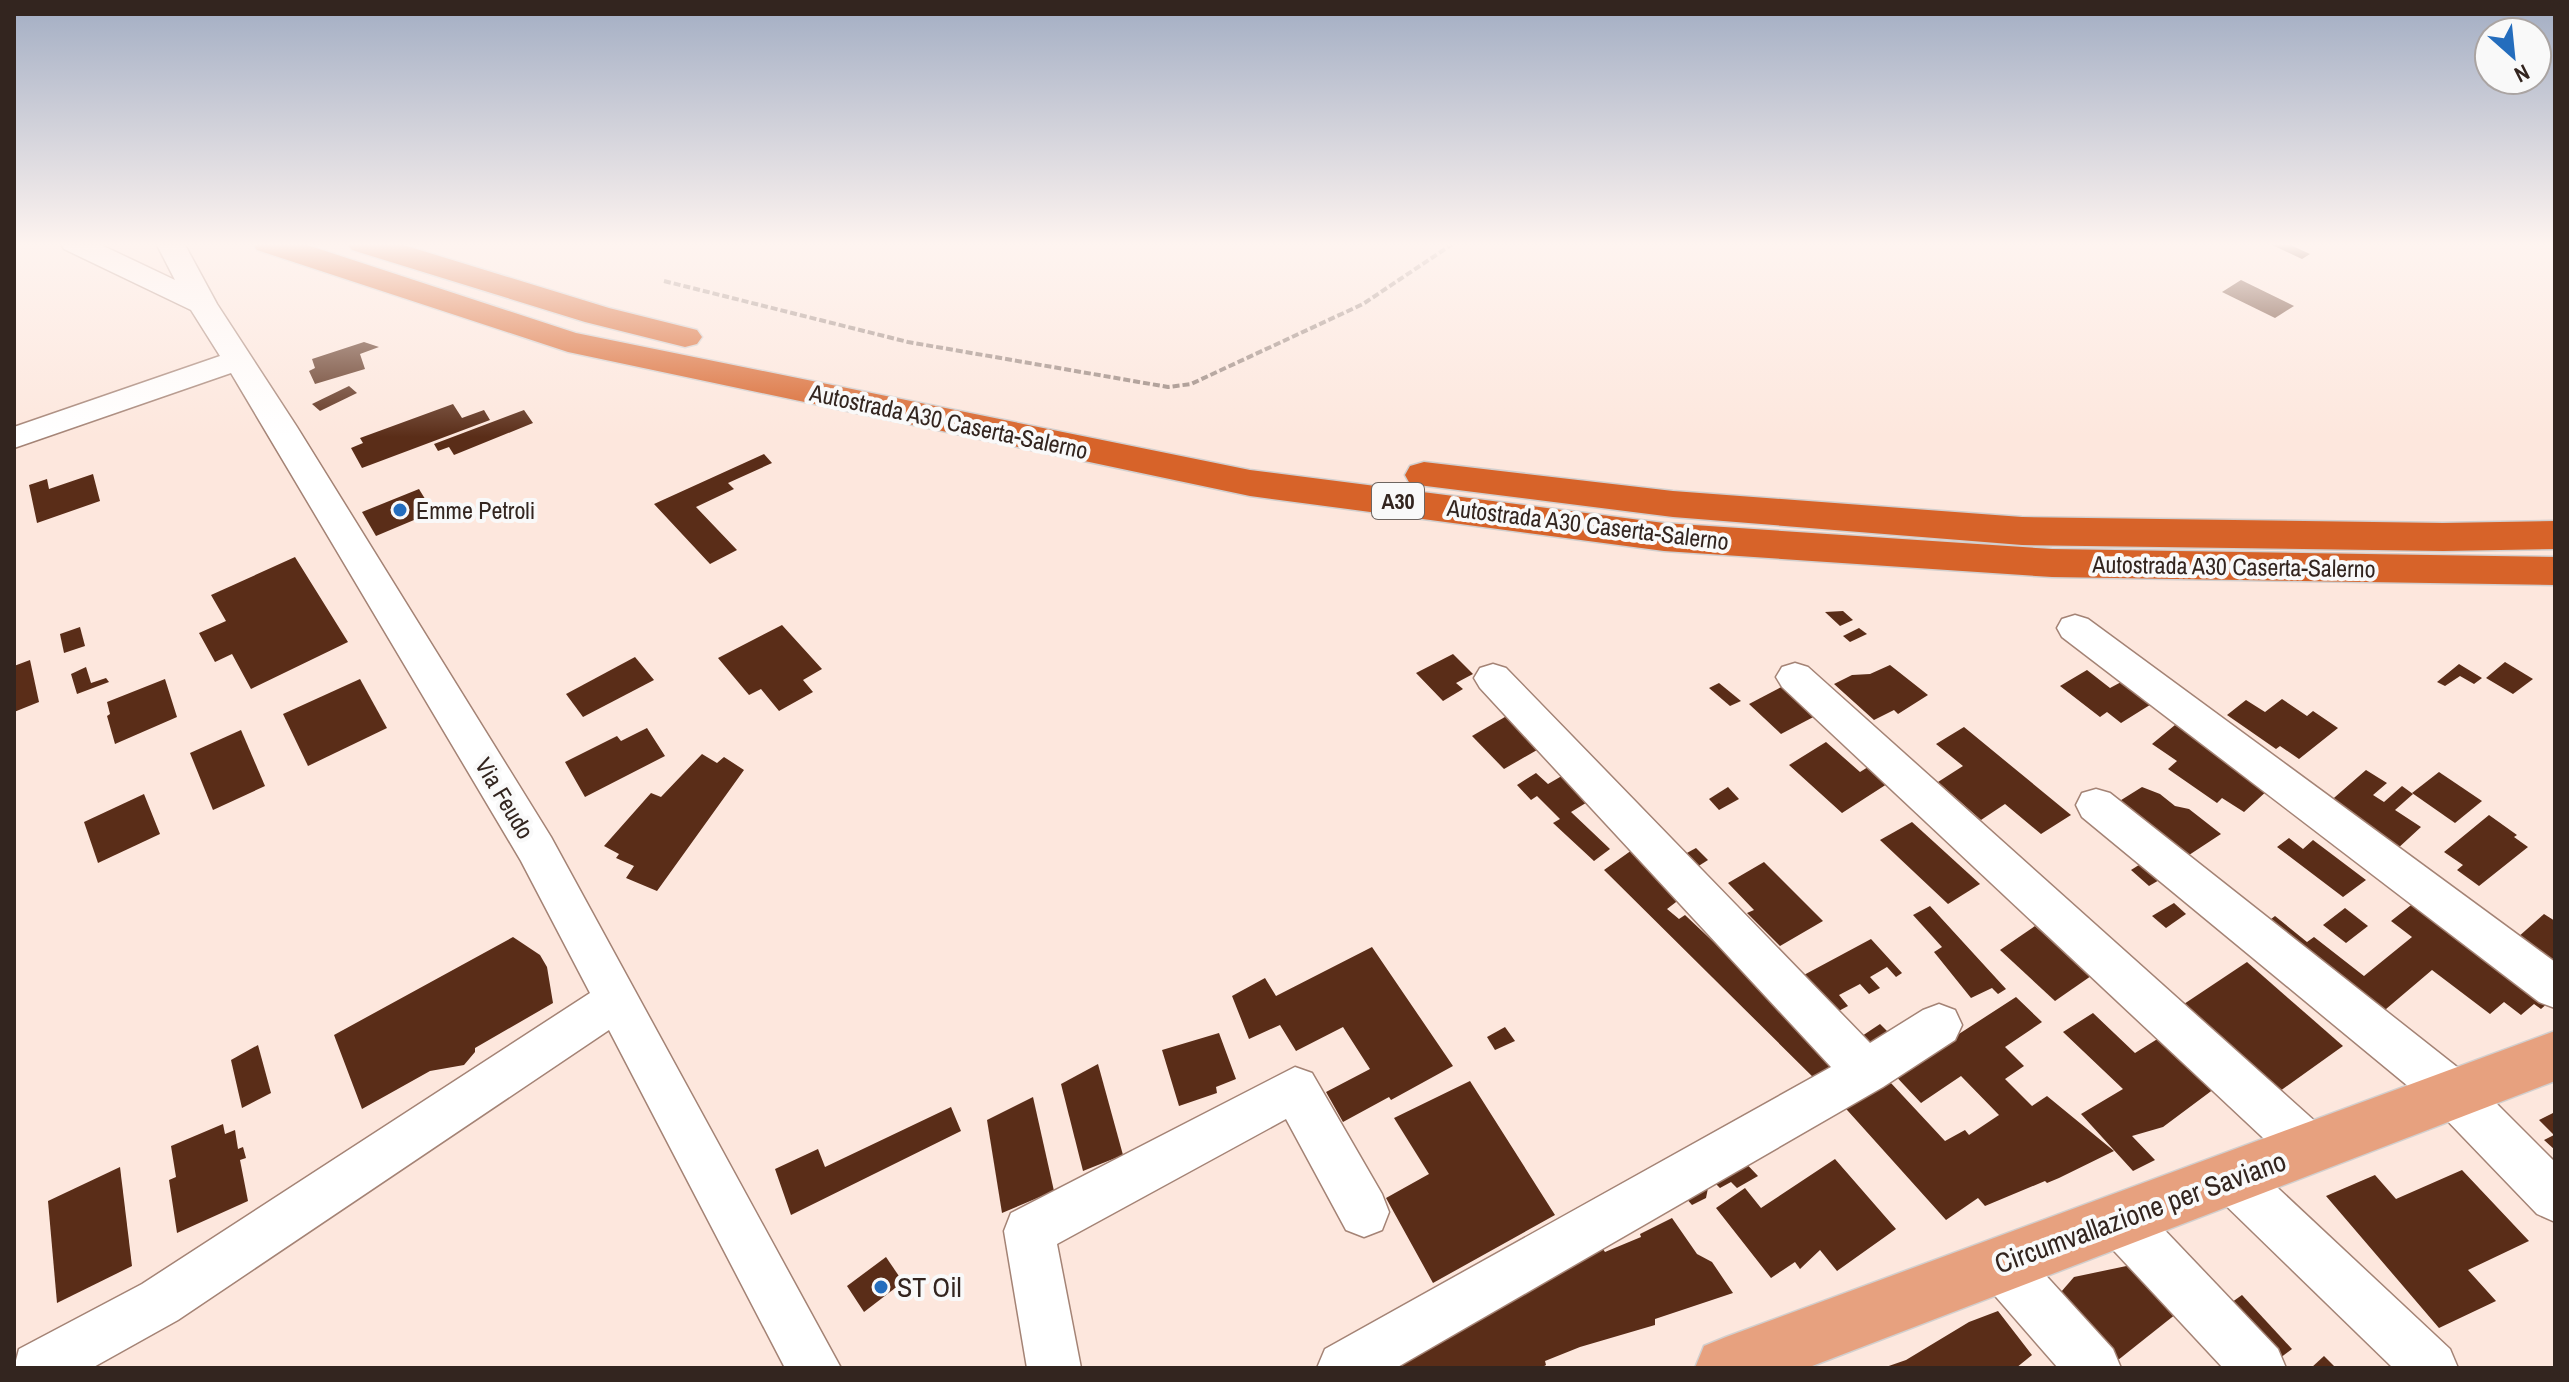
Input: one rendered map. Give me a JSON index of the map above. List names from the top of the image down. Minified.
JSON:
{"streets":{"highway":["Autostrada A30 Caserta-Salerno","A30"],"main road":["Circumvallazione per Saviano"],"street":["Via Feudo"]},"places":["Emme Petroli","ST Oil"],"north":"bottom right"}
